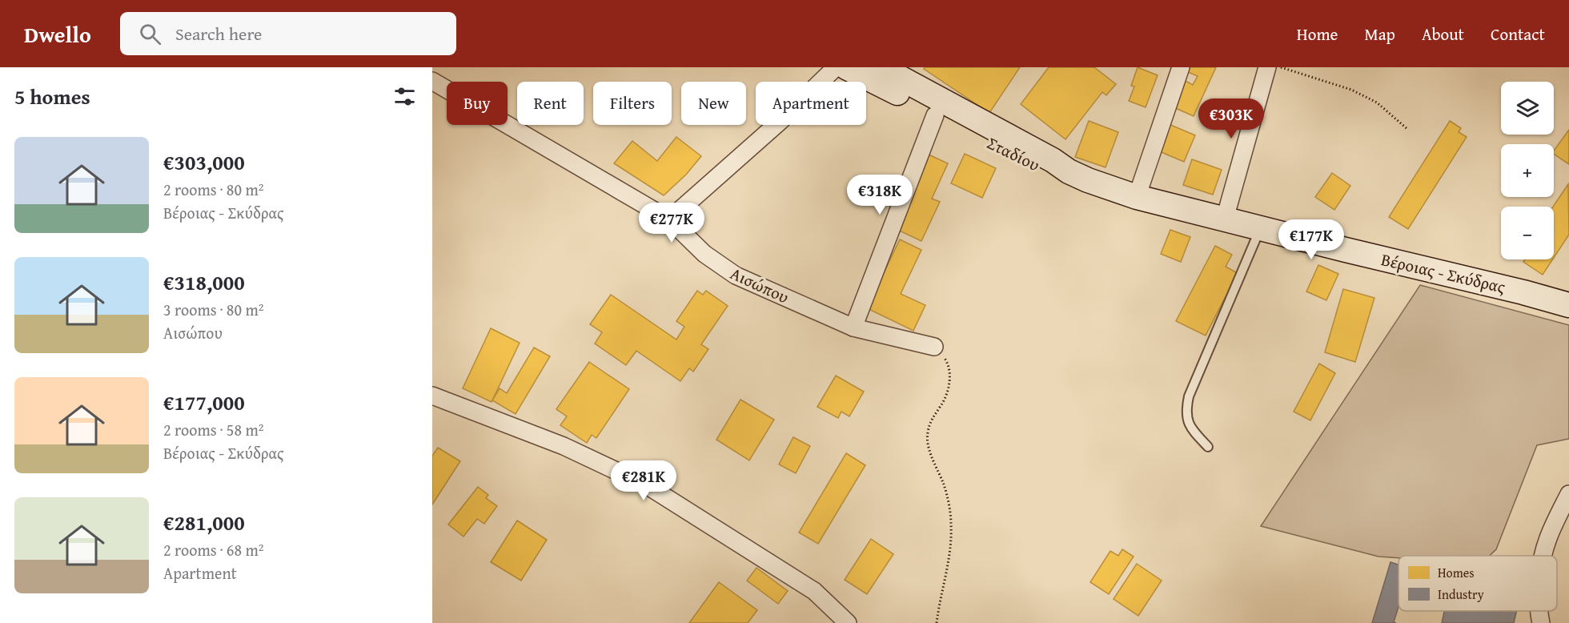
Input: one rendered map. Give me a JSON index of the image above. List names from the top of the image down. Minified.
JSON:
{"streets":{"main road":["Σταδίου","Βέροιας - Σκύδρας"],"street":["Αισώπου"]},"crossings":[["Σταδίου","Βέροιας - Σκύδρας"]],"legend":["Homes","Industry"],"page":{"header":"Dwello","search":"Search here","nav":["Home","Map","About","Contact"],"heading":"5 homes","map_buttons":["+","−"],"chip":["Buy","Rent","Filters","New","Apartment"],"price":["€303K","€318K","€277K","€177K","€281K"],"list":[{"name":"€303,000","note":"2 rooms · 80 m² · Βέροιας - Σκύδρας"},{"name":"€318,000","note":"3 rooms · 80 m² · Αισώπου"},{"name":"€177,000","note":"2 rooms · 58 m² · Βέροιας - Σκύδρας"},{"name":"€281,000","note":"2 rooms · 68 m² · Apartment"}]}}
